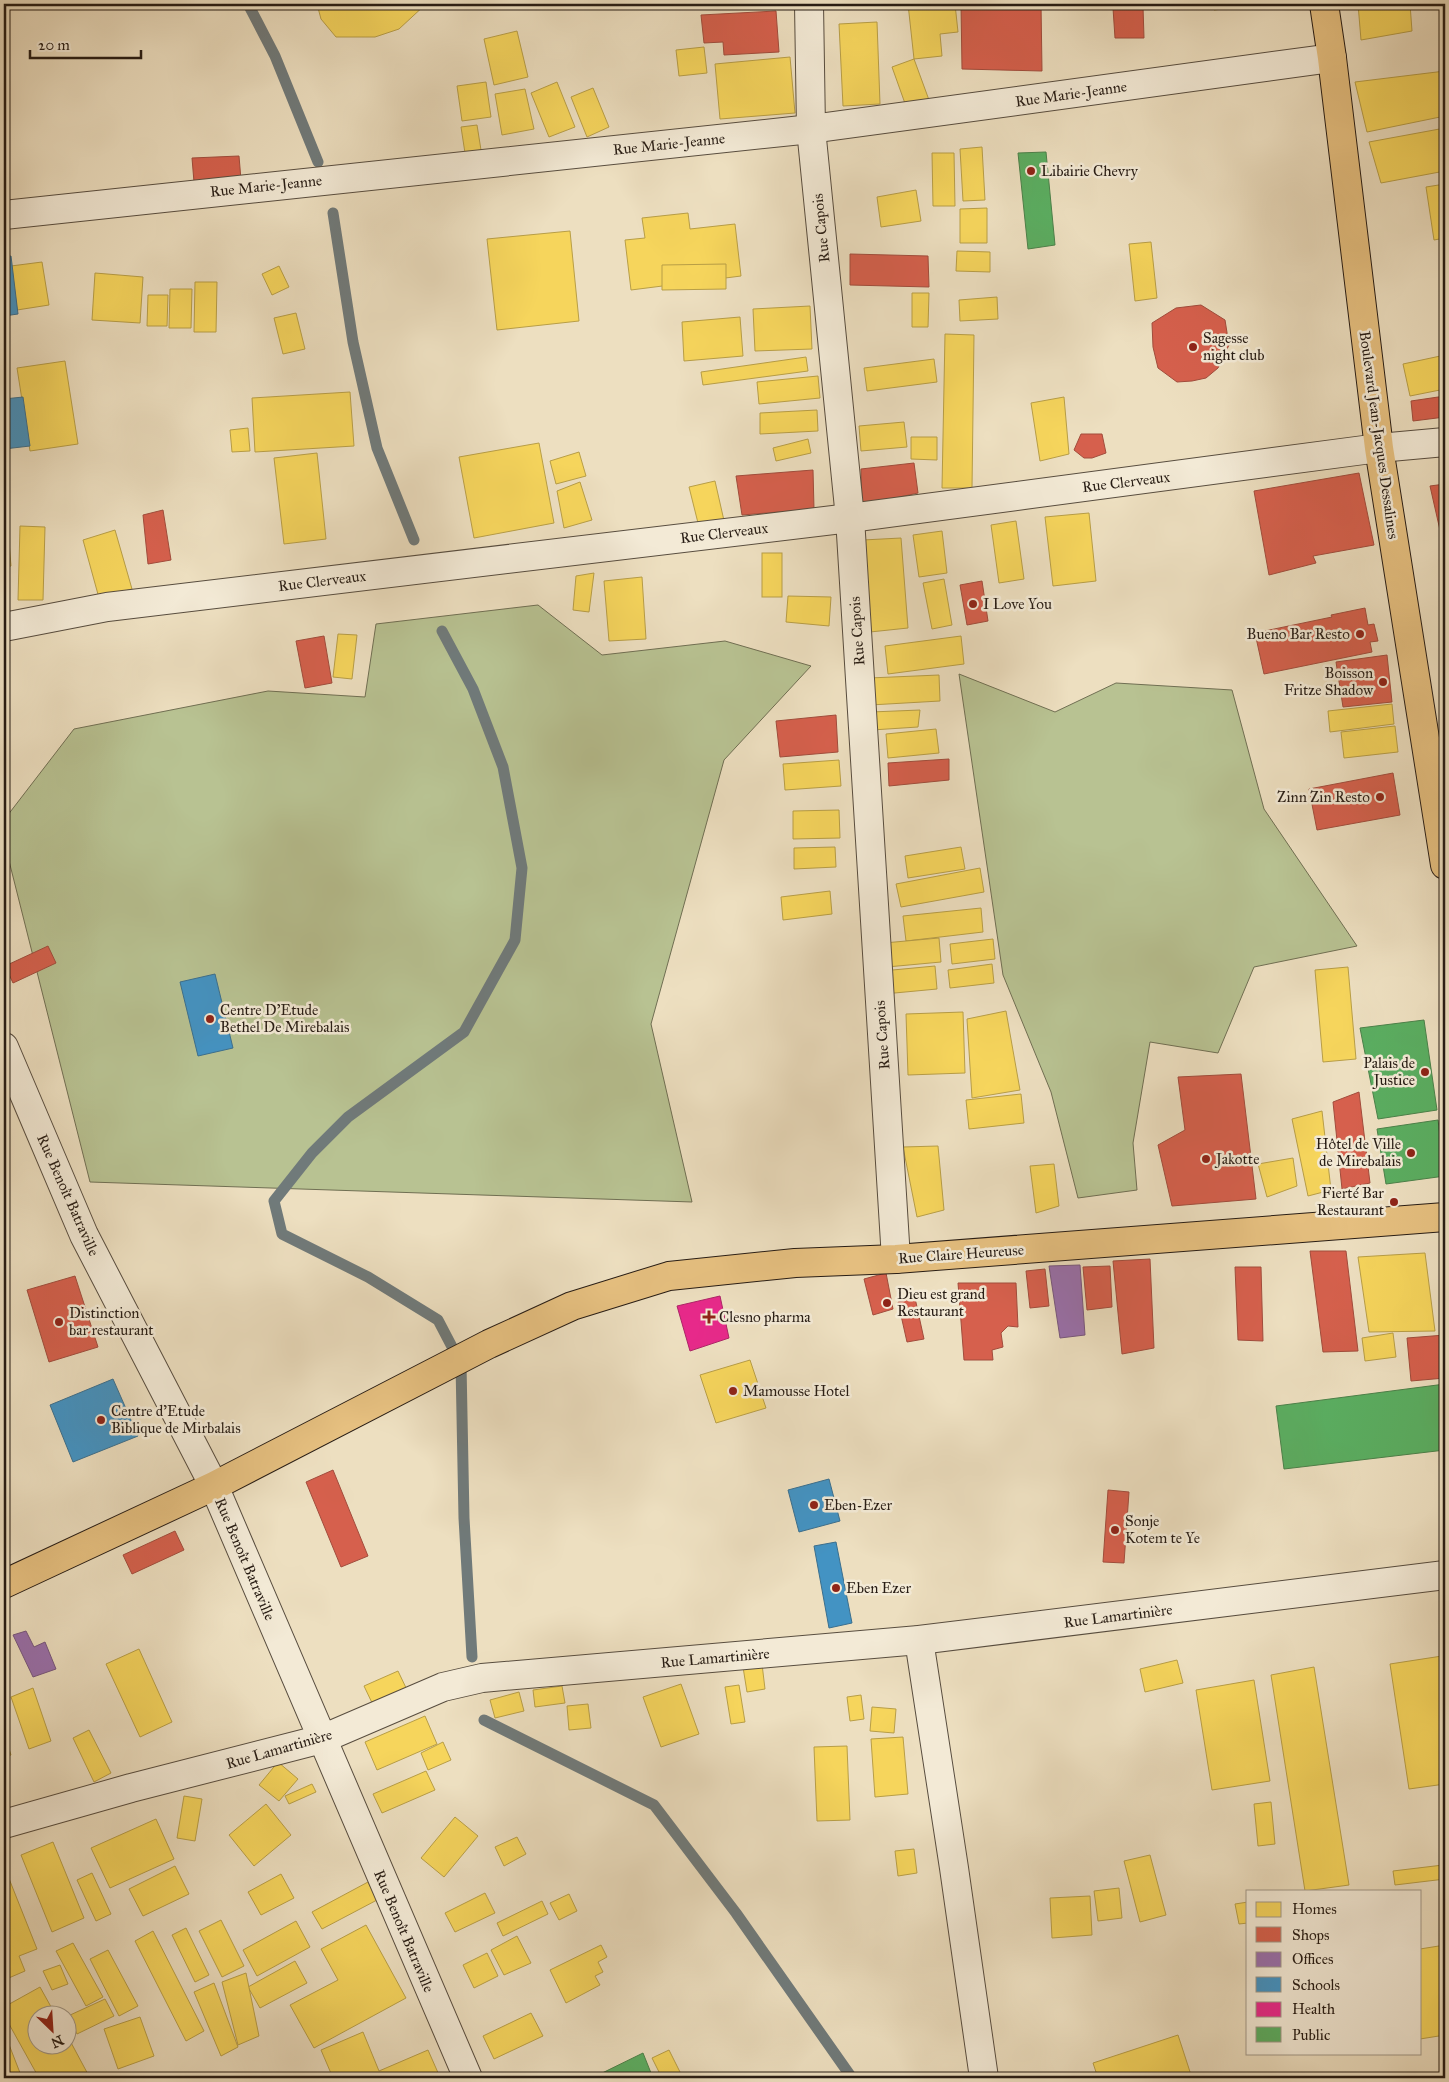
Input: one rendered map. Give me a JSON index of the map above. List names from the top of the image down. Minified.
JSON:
{"streets":{"main road":["Boulevard Jean-Jacques Dessalines","Rue Claire Heureuse"],"street":["Rue Marie-Jeanne","Rue Capois","Rue Clerveaux","Rue Benoît Batraville","Rue Lamartinière"]},"crossings":[["Rue Marie-Jeanne","Rue Capois"],["Rue Marie-Jeanne","Boulevard Jean-Jacques Dessalines"],["Rue Capois","Rue Clerveaux"],["Rue Capois","Rue Claire Heureuse"],["Boulevard Jean-Jacques Dessalines","Rue Clerveaux"],["Rue Benoît Batraville","Rue Claire Heureuse"],["Rue Benoît Batraville","Rue Lamartinière"]],"places":{"other":["Libairie Chevry","Sagesse night club","I Love You","Bueno Bar Resto","Boisson Fritze Shadow","Zinn Zin Resto","Centre D'Etude Bethel De Mirebalais","Palais de Justice","Hôtel de Ville de Mirebalais","Jakotte","Fierté Bar Restaurant","Dieu est grand Restaurant","Distinction bar restaurant","Mamousse Hotel","Centre d'Etude Biblique de Mirbalais","Eben-Ezer","Sonje Kotem te Ye","Eben Ezer"],"health":["Clesno pharma"]},"legend":["Homes","Shops","Offices","Schools","Health","Public"],"scale_bar":"20 m","north":"bottom right"}
